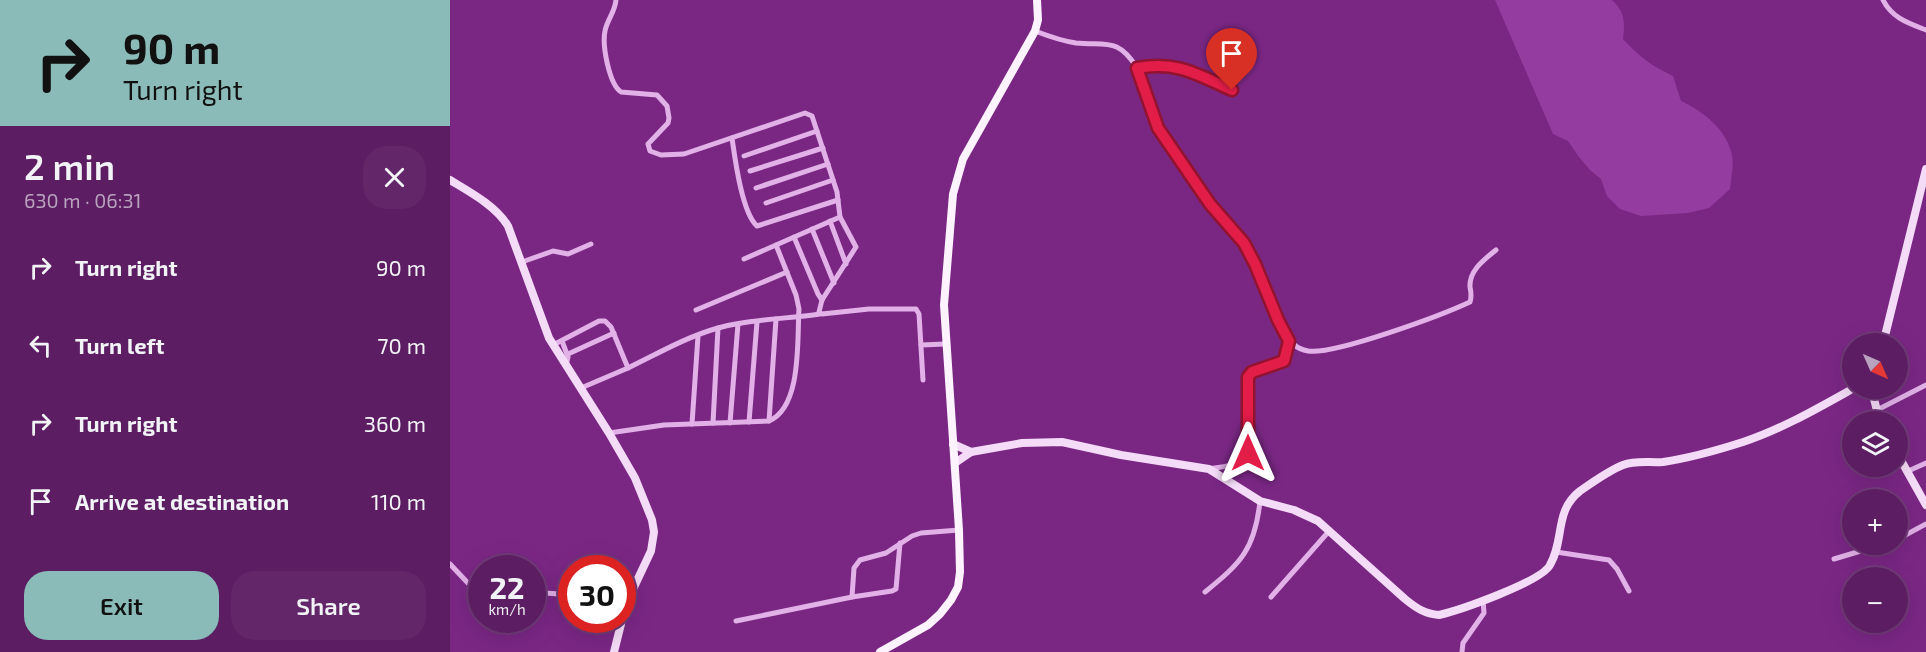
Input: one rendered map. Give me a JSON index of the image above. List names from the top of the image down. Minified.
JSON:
{"north":"bottom right","page":{"turn":["90 m","Turn right"],"heading":["2 min","630 m · 06:31"],"list":[{"name":"Turn right","value":"90 m"},{"name":"Turn left","value":"70 m"},{"name":"Turn right","value":"360 m"},{"name":"Arrive at destination","value":"110 m"}],"map_buttons":["+","−"],"speed":"22 km/h","limit":"30","buttons":["Exit","Share"]}}
